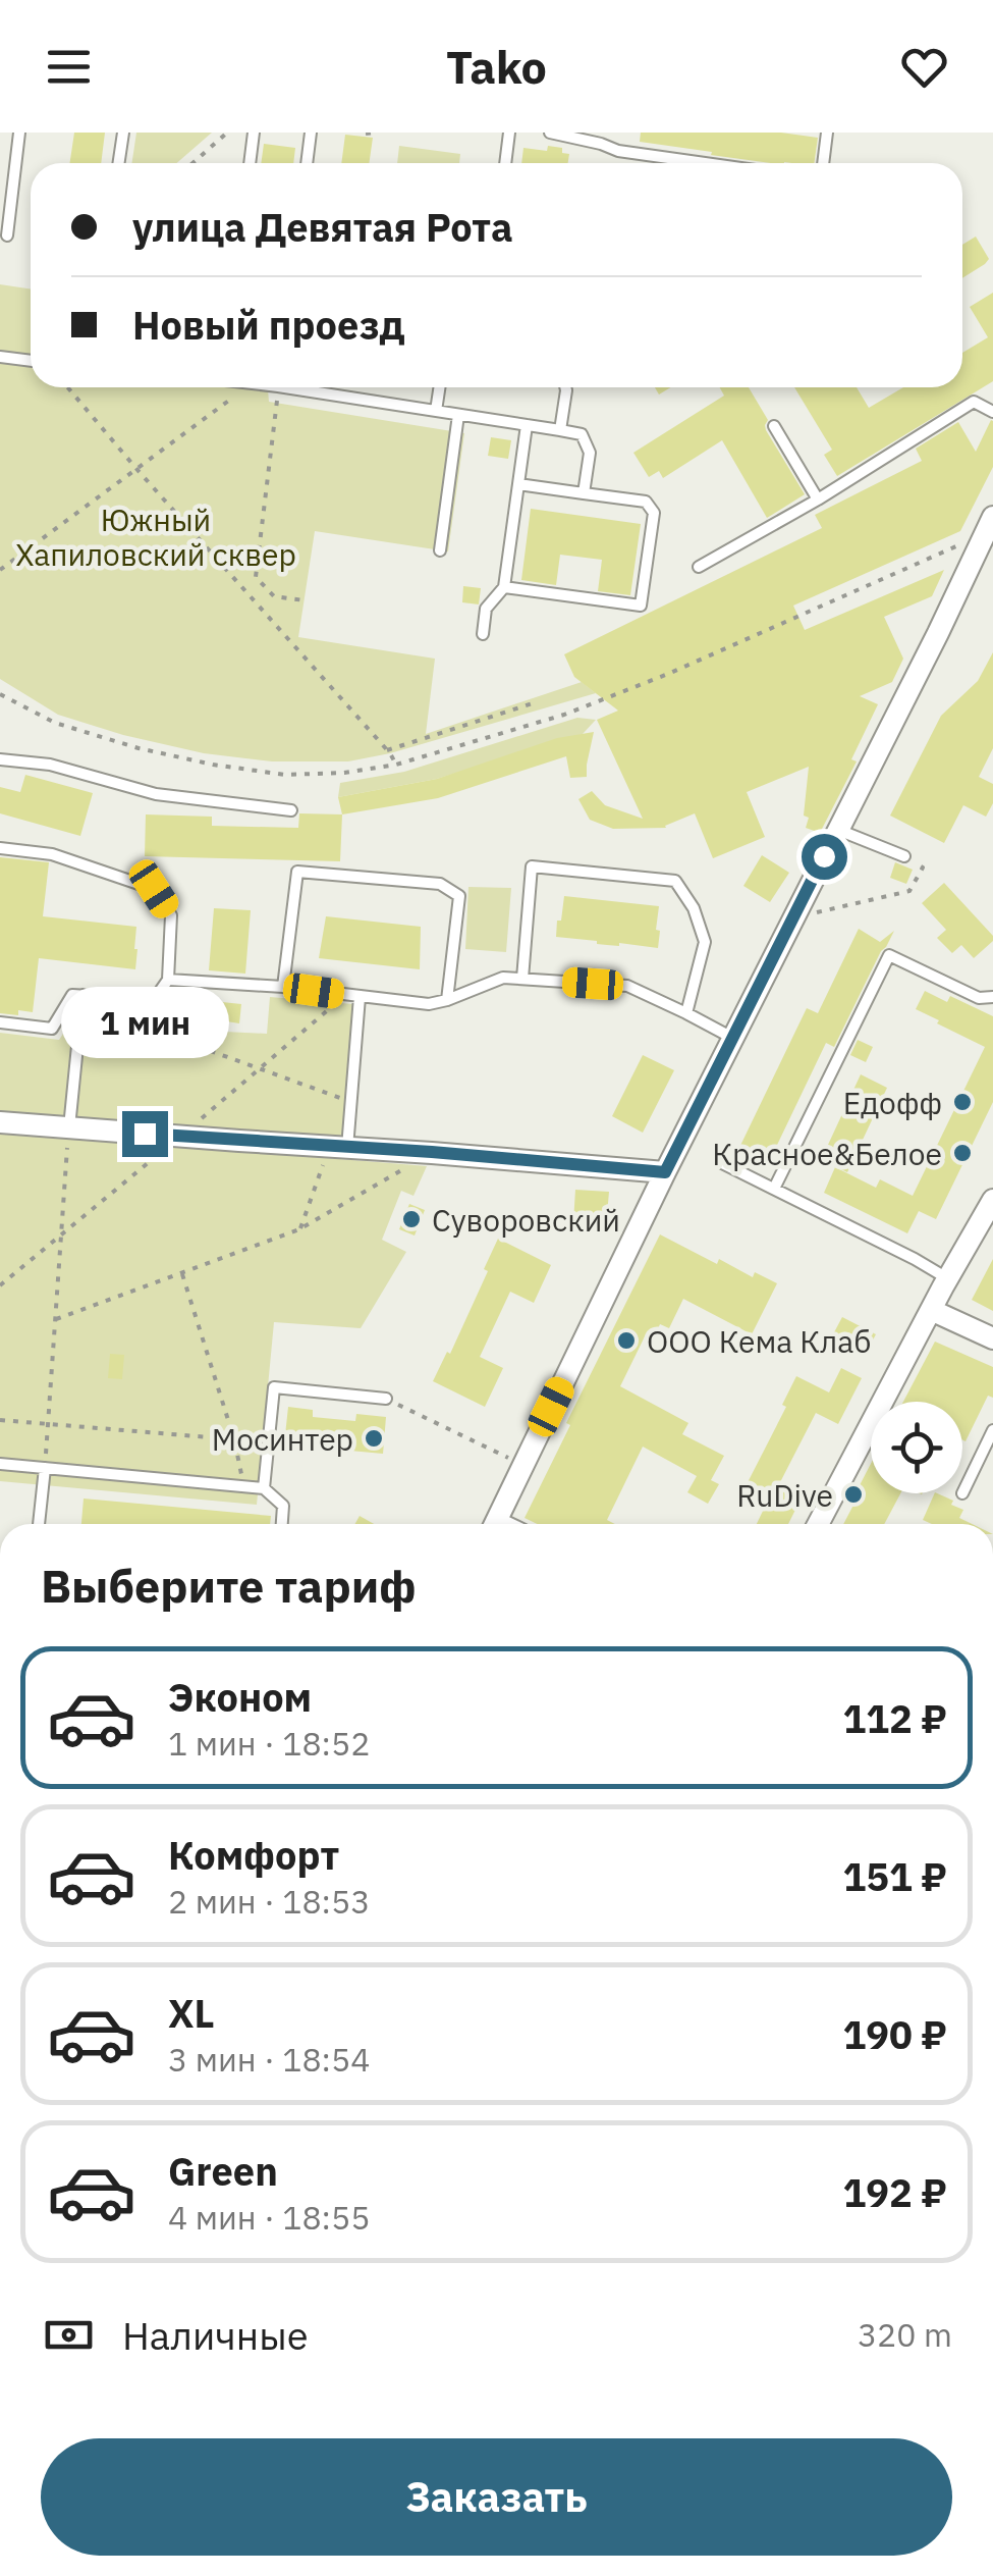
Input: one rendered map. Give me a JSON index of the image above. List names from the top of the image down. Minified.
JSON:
{"parks":["Южный Хапиловский сквер"],"places":["Едофф","Красное&Белое","Суворовский","ООО Кема Клаб","Мосинтер","RuDive"],"page":{"header":"Tako","banner":["улица Девятая Рота","Новый проезд"],"bubble":"1 мин","heading":"Выберите тариф","list":[{"name":"Эконом","note":"1 мин · 18:52","value":"112 ₽"},{"name":"Комфорт","note":"2 мин · 18:53","value":"151 ₽"},{"name":"XL","note":"3 мин · 18:54","value":"190 ₽"},{"name":"Green","note":"4 мин · 18:55","value":"192 ₽"}],"pay":["Наличные","320 m"],"buttons":"Заказать"}}
